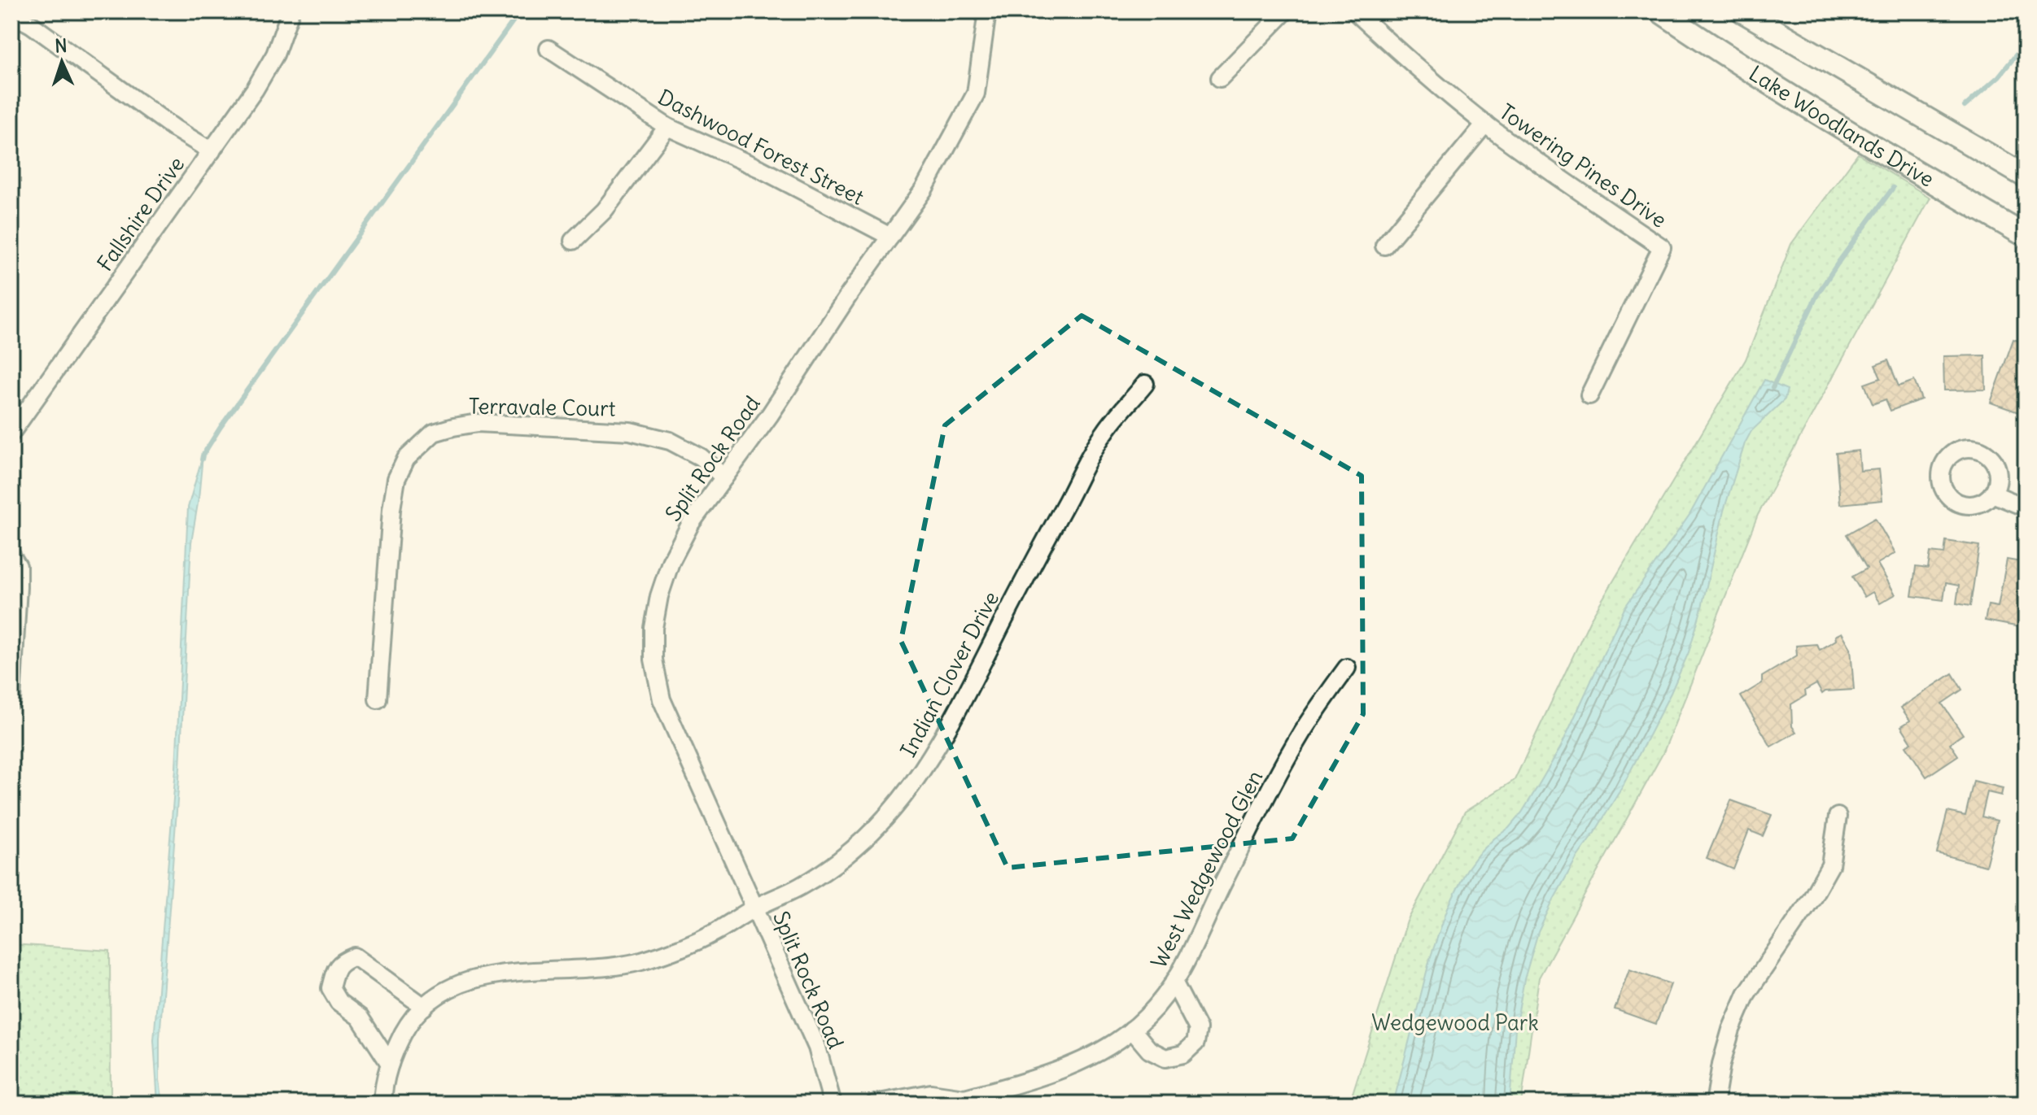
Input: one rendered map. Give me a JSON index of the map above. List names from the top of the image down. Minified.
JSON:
{"streets":{"main road":["Lake Woodlands Drive"],"street":["Dashwood Forest Street","Towering Pines Drive","Fallshire Drive","Terravale Court","Split Rock Road","Indian Clover Drive","West Wedgewood Glen"]},"crossings":[["Dashwood Forest Street","Split Rock Road"],["Terravale Court","Split Rock Road"],["Split Rock Road","Indian Clover Drive"]],"parks":["Wedgewood Park"],"north":"top"}
